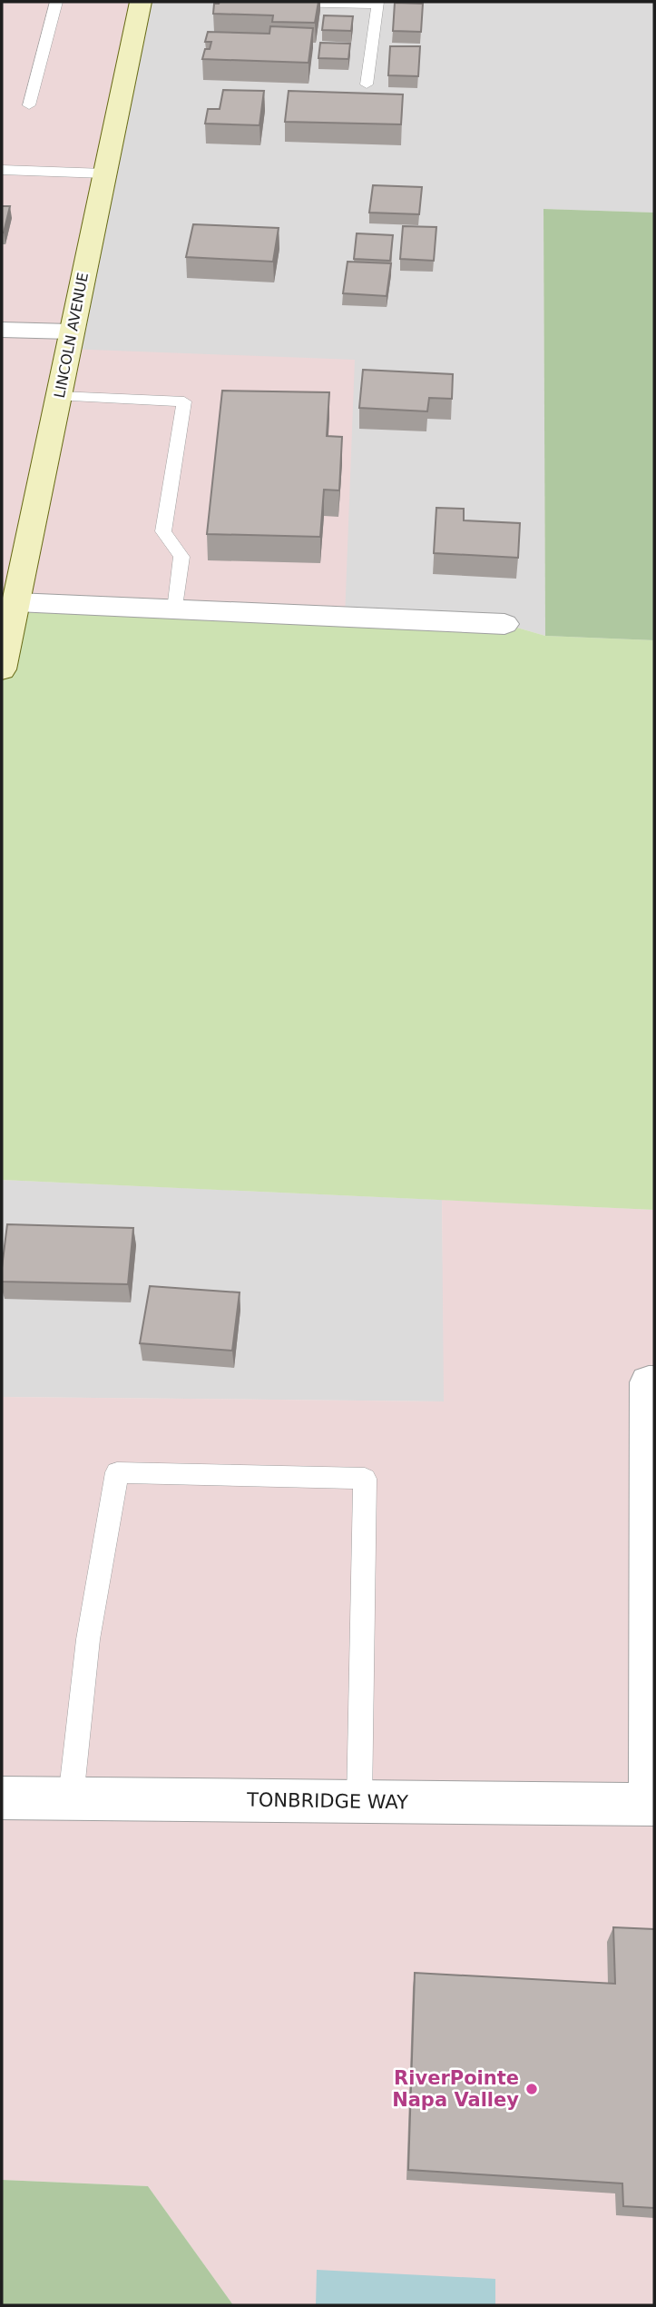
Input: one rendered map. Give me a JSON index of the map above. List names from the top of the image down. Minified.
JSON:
{"streets":{"main road":["LINCOLN AVENUE"],"street":["TONBRIDGE WAY"]},"places":["RiverPointe Napa Valley"]}
